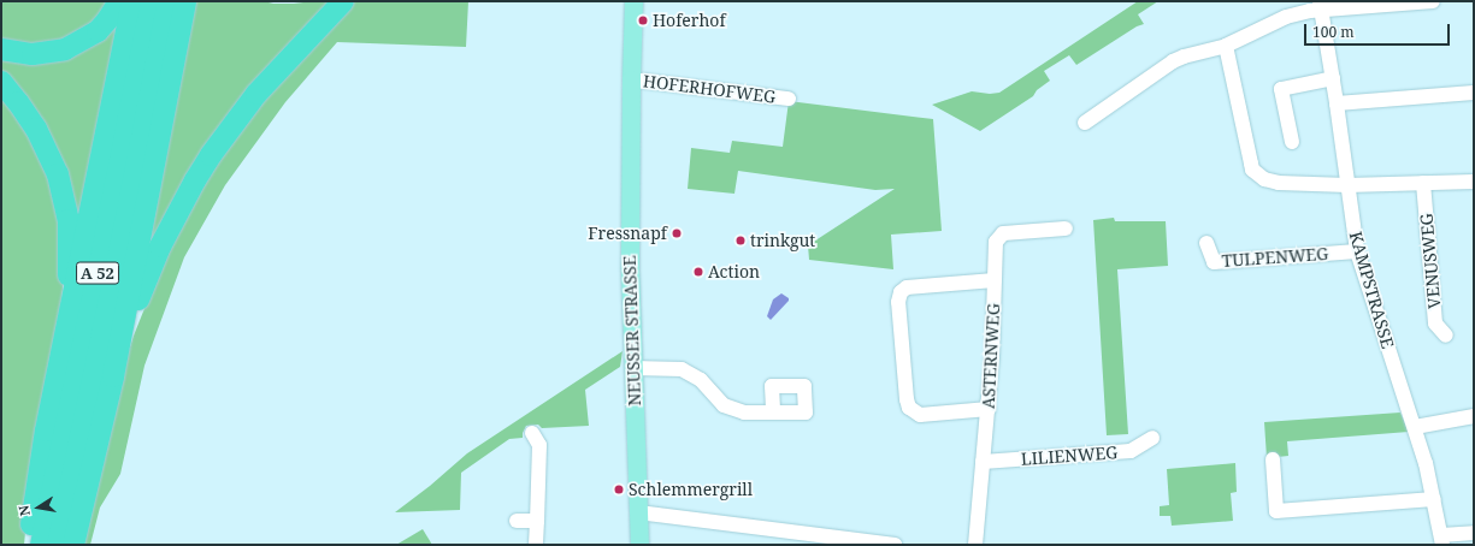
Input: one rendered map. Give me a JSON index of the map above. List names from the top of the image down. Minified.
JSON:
{"streets":{"highway":["A 52"],"main road":["NEUSSER STRASSE"],"street":["HOFERHOFWEG","TULPENWEG","VENUSWEG","KAMPSTRASSE","ASTERNWEG","LILIENWEG"]},"crossings":[["HOFERHOFWEG","NEUSSER STRASSE"],["TULPENWEG","KAMPSTRASSE"],["ASTERNWEG","LILIENWEG"]],"places":["Hoferhof","Fressnapf","trinkgut","Action","Schlemmergrill"],"scale_bar":"100 m","north":"left"}
